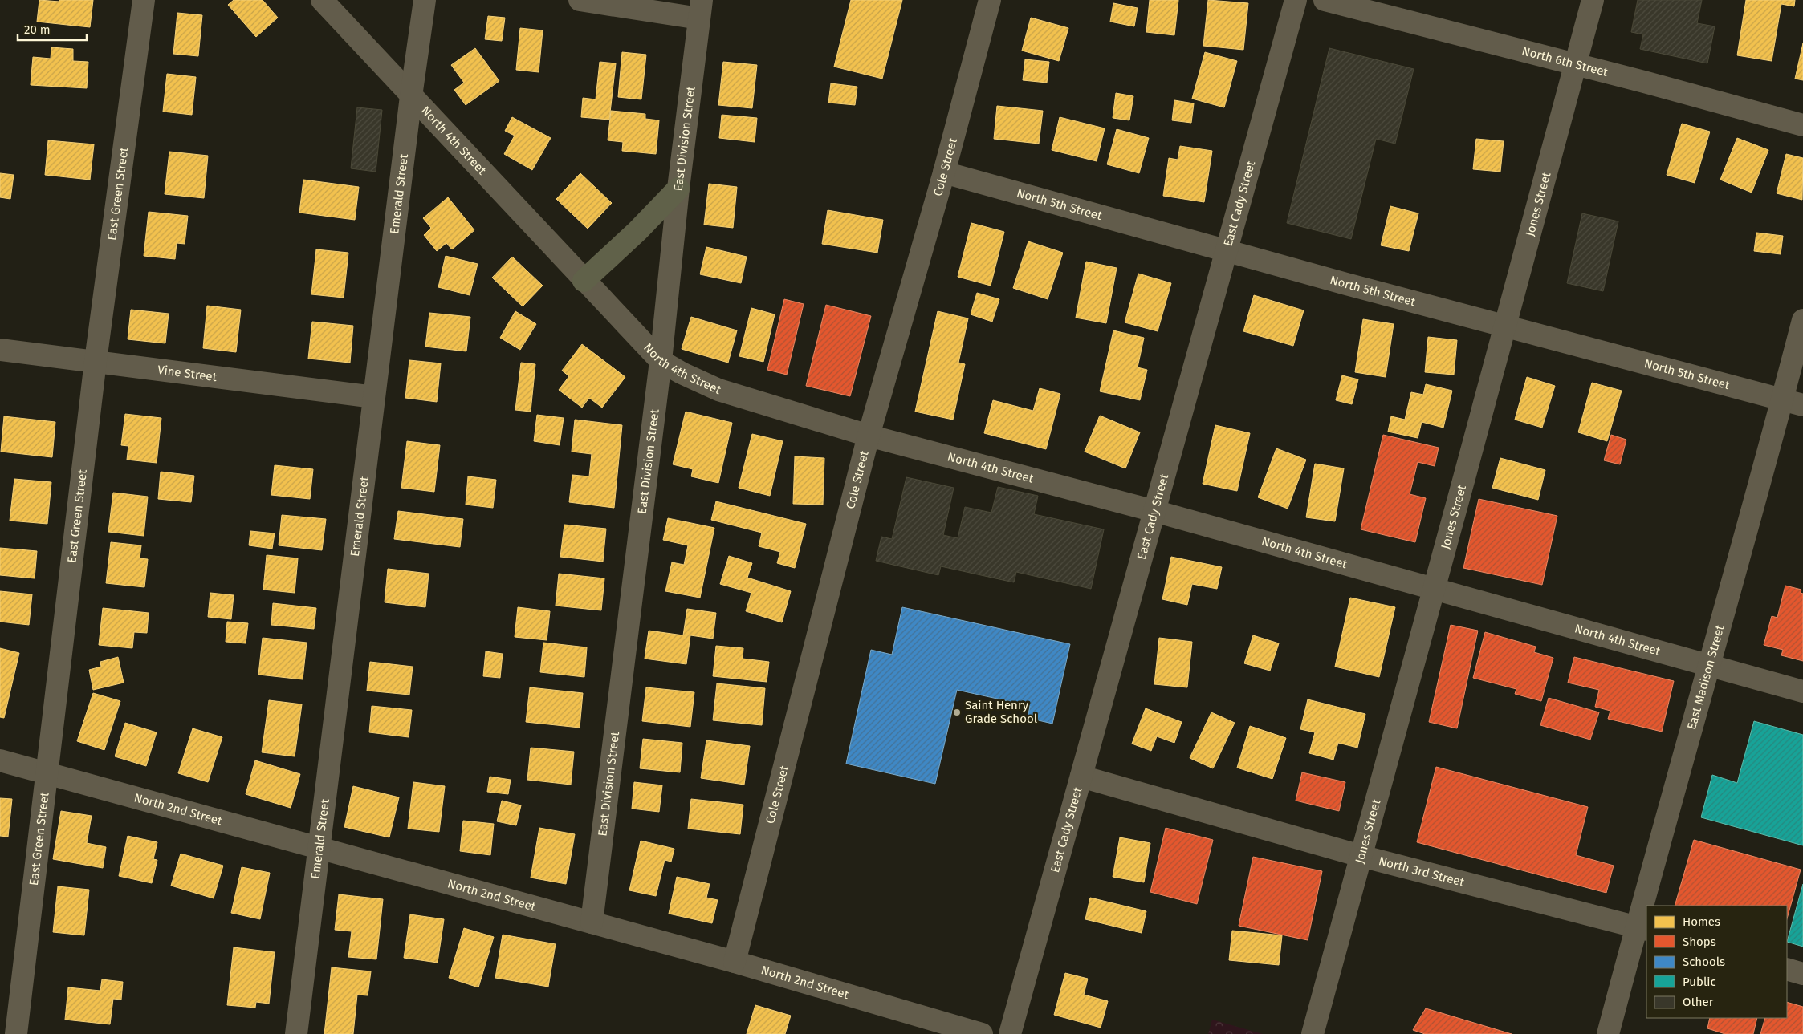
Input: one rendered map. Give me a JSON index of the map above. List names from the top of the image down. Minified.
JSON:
{"streets":{"street":["North 6th Street","East Division Street","North 4th Street","Cole Street","East Green Street","Emerald Street","North 5th Street","East Cady Street","Jones Street","Vine Street","East Madison Street","North 2nd Street","North 3rd Street"]},"crossings":[["North 6th Street","Jones Street"],["East Division Street","North 4th Street"],["East Division Street","North 2nd Street"],["North 4th Street","Cole Street"],["North 4th Street","Emerald Street"],["North 4th Street","East Cady Street"],["North 4th Street","Jones Street"],["North 4th Street","East Madison Street"],["Cole Street","North 5th Street"],["Cole Street","North 2nd Street"],["East Green Street","Vine Street"],["East Green Street","North 2nd Street"],["Emerald Street","Vine Street"],["Emerald Street","North 2nd Street"],["North 5th Street","East Cady Street"],["North 5th Street","Jones Street"],["North 5th Street","East Madison Street"],["East Cady Street","North 3rd Street"],["Jones Street","North 3rd Street"],["East Madison Street","North 3rd Street"]],"places":["Saint Henry Grade School"],"legend":["Homes","Shops","Schools","Public","Other"],"scale_bar":"20 m"}
